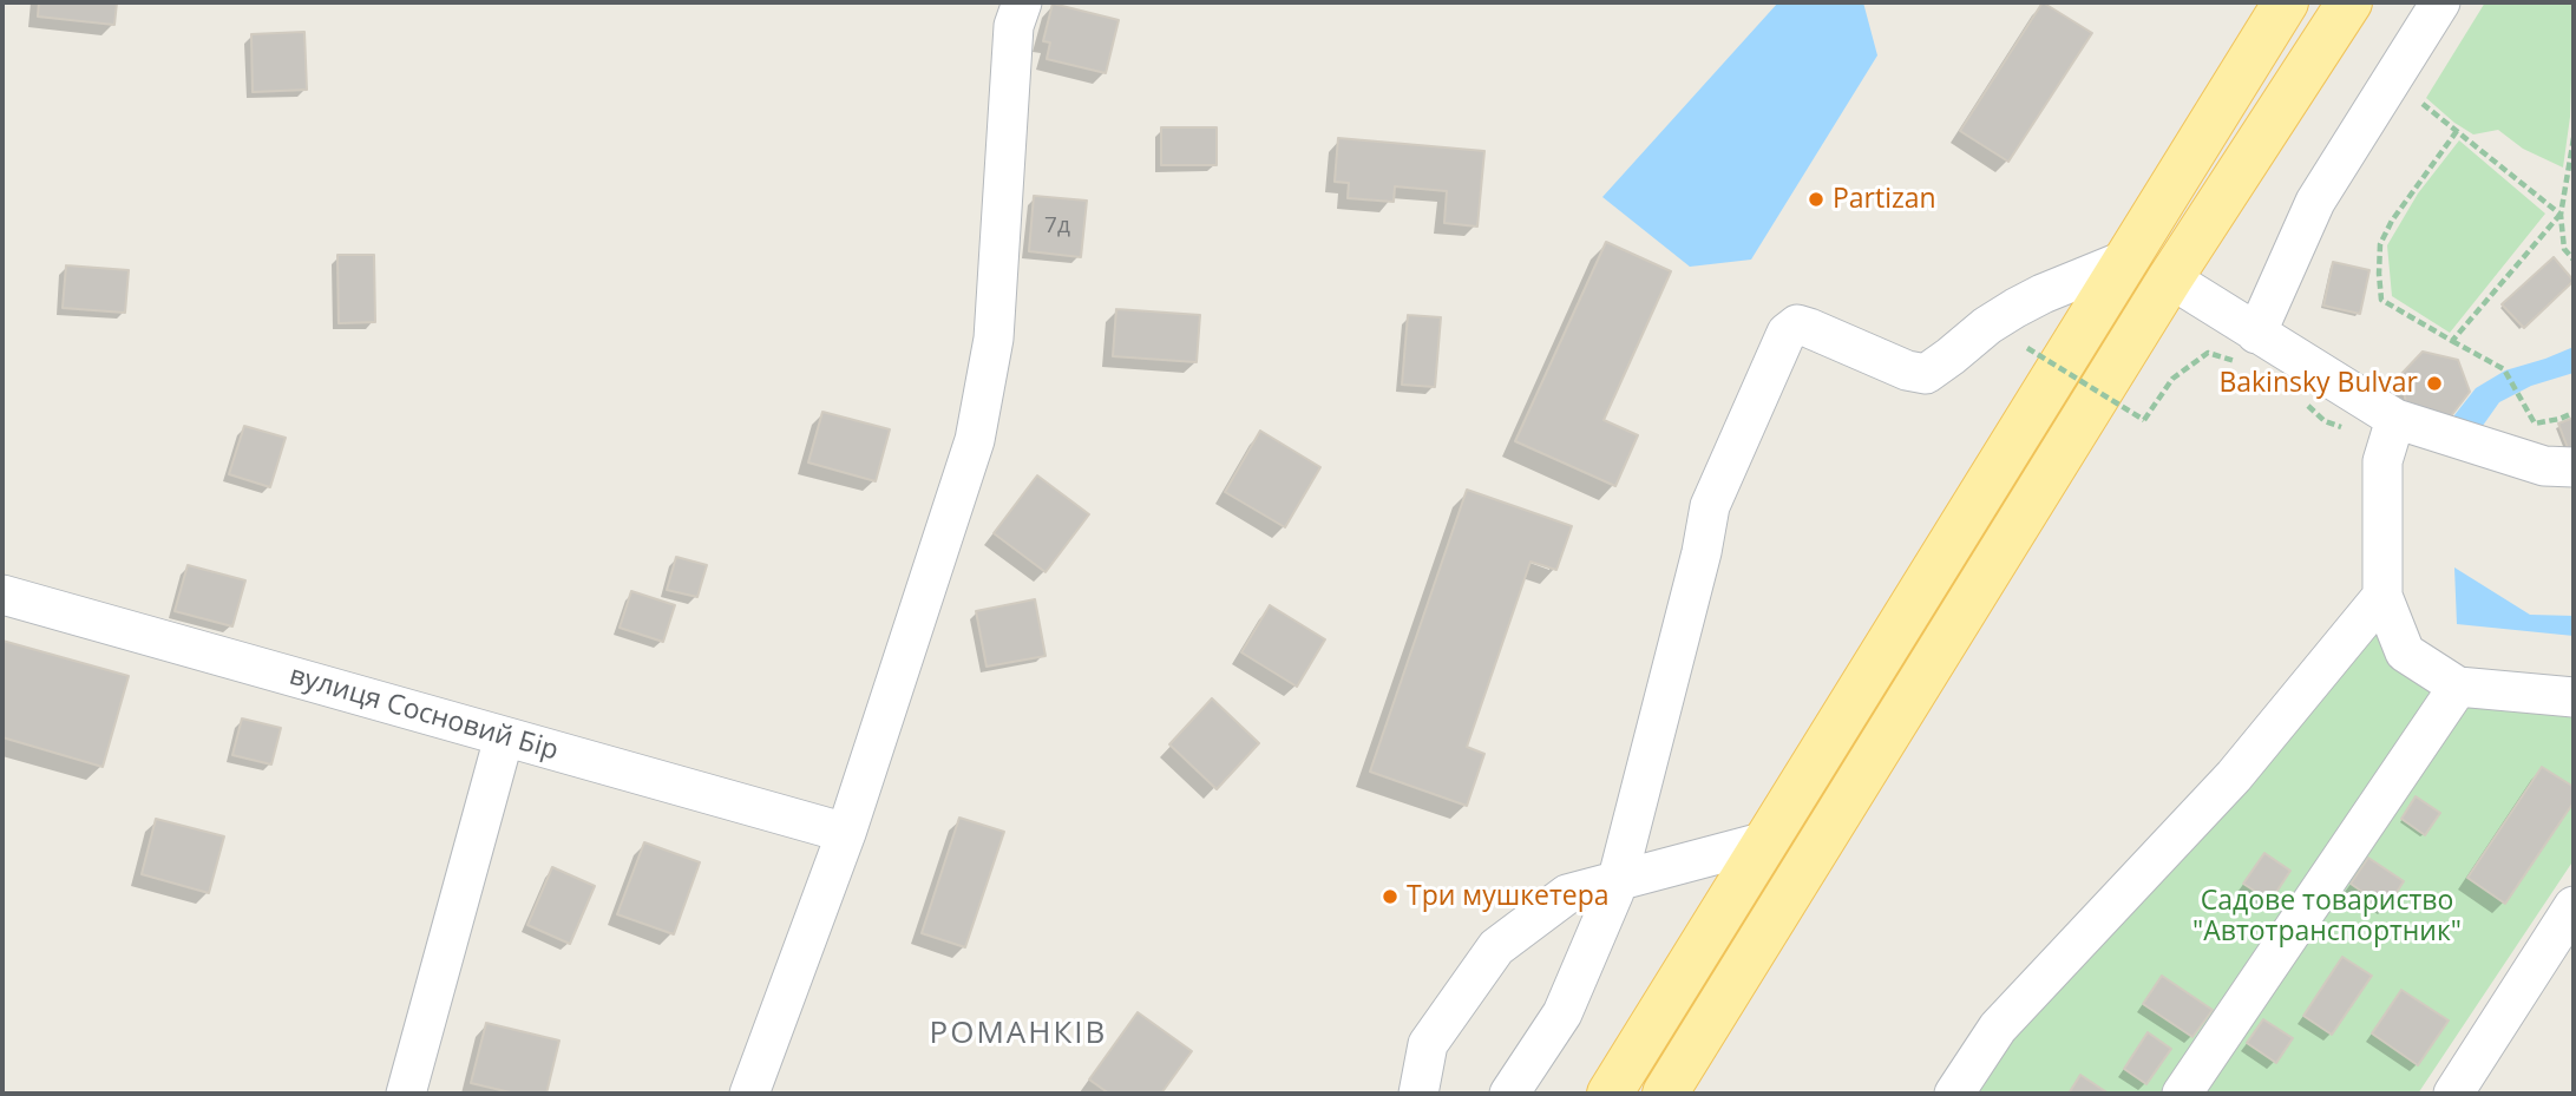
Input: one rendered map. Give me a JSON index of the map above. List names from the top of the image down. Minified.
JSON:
{"streets":{"street":["вулиця Сосновий Бір"]},"districts":["РОМАНКІВ"],"parks":["Садове товариство \"Автотранспортник\""],"places":["Partizan","Bakinsky Bulvar","Три мушкетера"],"house_numbers":["7д"]}
